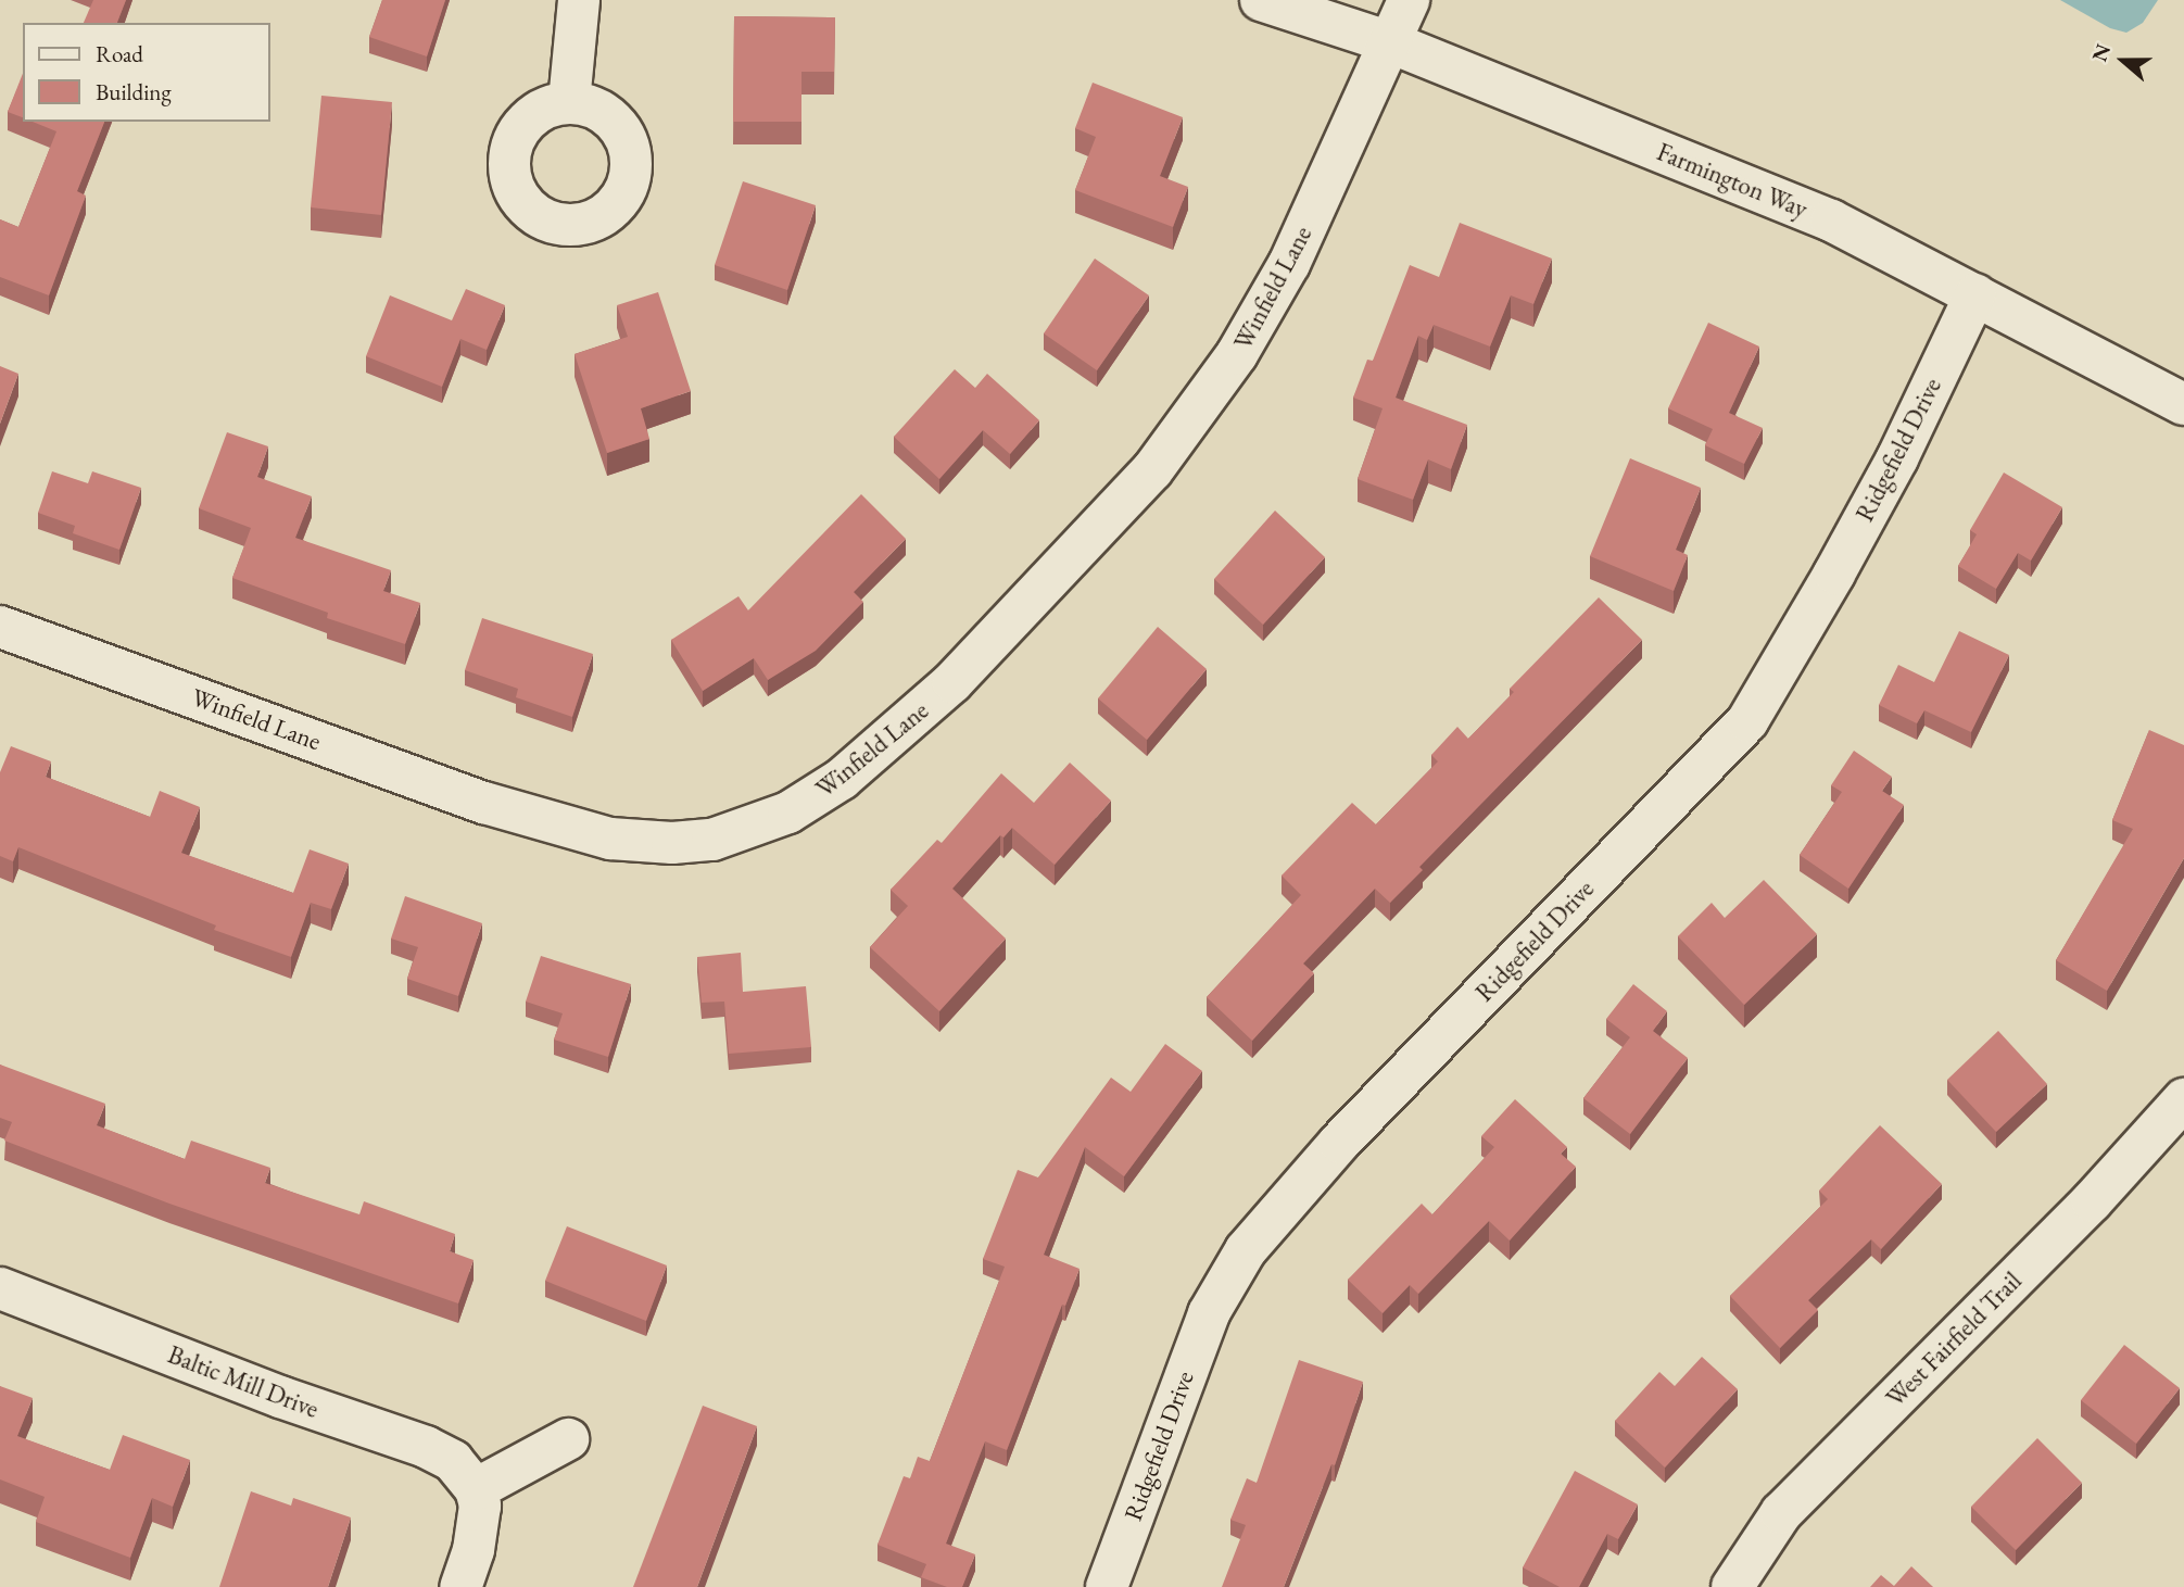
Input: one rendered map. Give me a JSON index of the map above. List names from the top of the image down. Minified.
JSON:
{"streets":{"street":["Farmington Way","Winfield Lane","Ridgefield Drive","West Fairfield Trail","Baltic Mill Drive"]},"crossings":[["Farmington Way","Winfield Lane"],["Farmington Way","Ridgefield Drive"]],"legend":["Road","Building"],"north":"left"}
